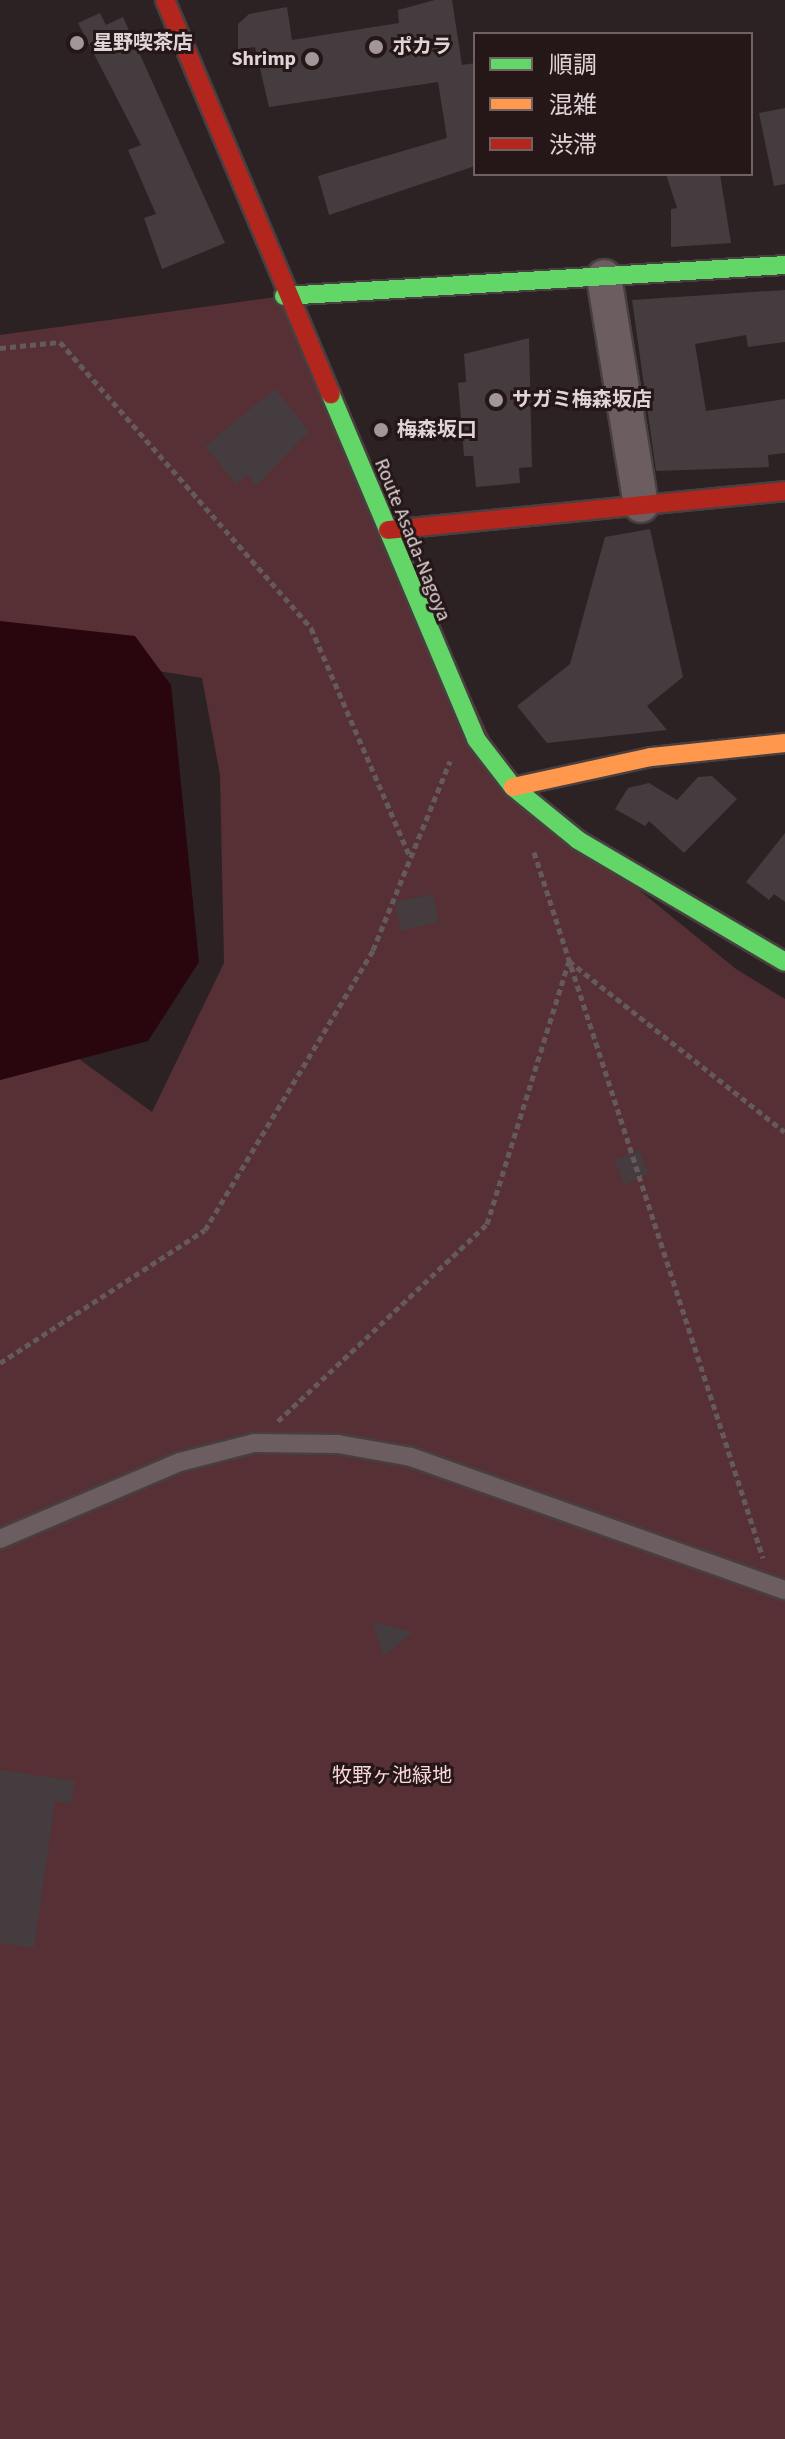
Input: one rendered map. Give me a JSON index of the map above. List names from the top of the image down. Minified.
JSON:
{"streets":{"main road":["Route Asada-Nagoya"]},"parks":["牧野ヶ池緑地"],"places":["星野喫茶店","ポカラ","Shrimp","サガミ梅森坂店","梅森坂口"],"legend":["順調","混雑","渋滞"]}
